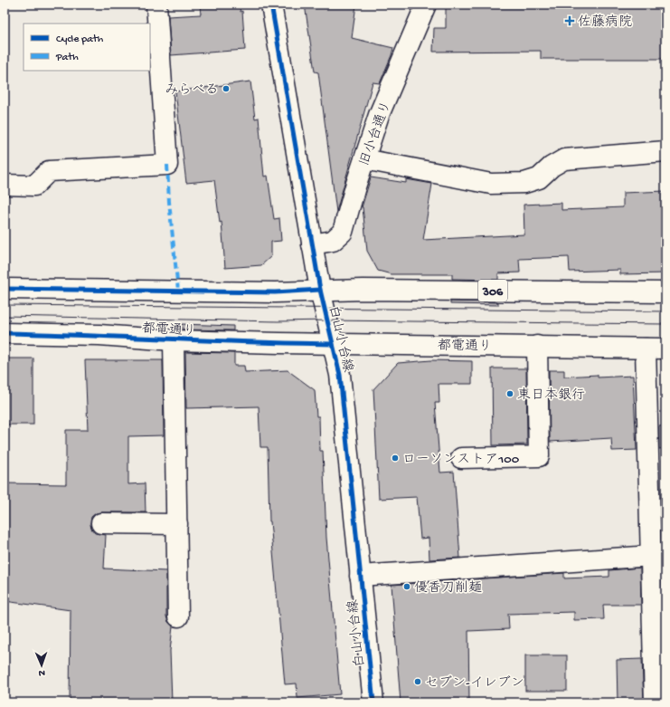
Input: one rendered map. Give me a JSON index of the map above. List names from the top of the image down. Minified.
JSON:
{"streets":{"main road":["旧小台通り","306","都電通り","白山小台線"]},"crossings":[["旧小台通り","白山小台線"],["306","白山小台線"],["都電通り","白山小台線"]],"places":{"health":["佐藤病院"],"other":["みらべる","東日本銀行","ローソンストア100","優香刀削麺","セブン-イレブン"]},"legend":["Cycle path","Path"],"north":"bottom"}
